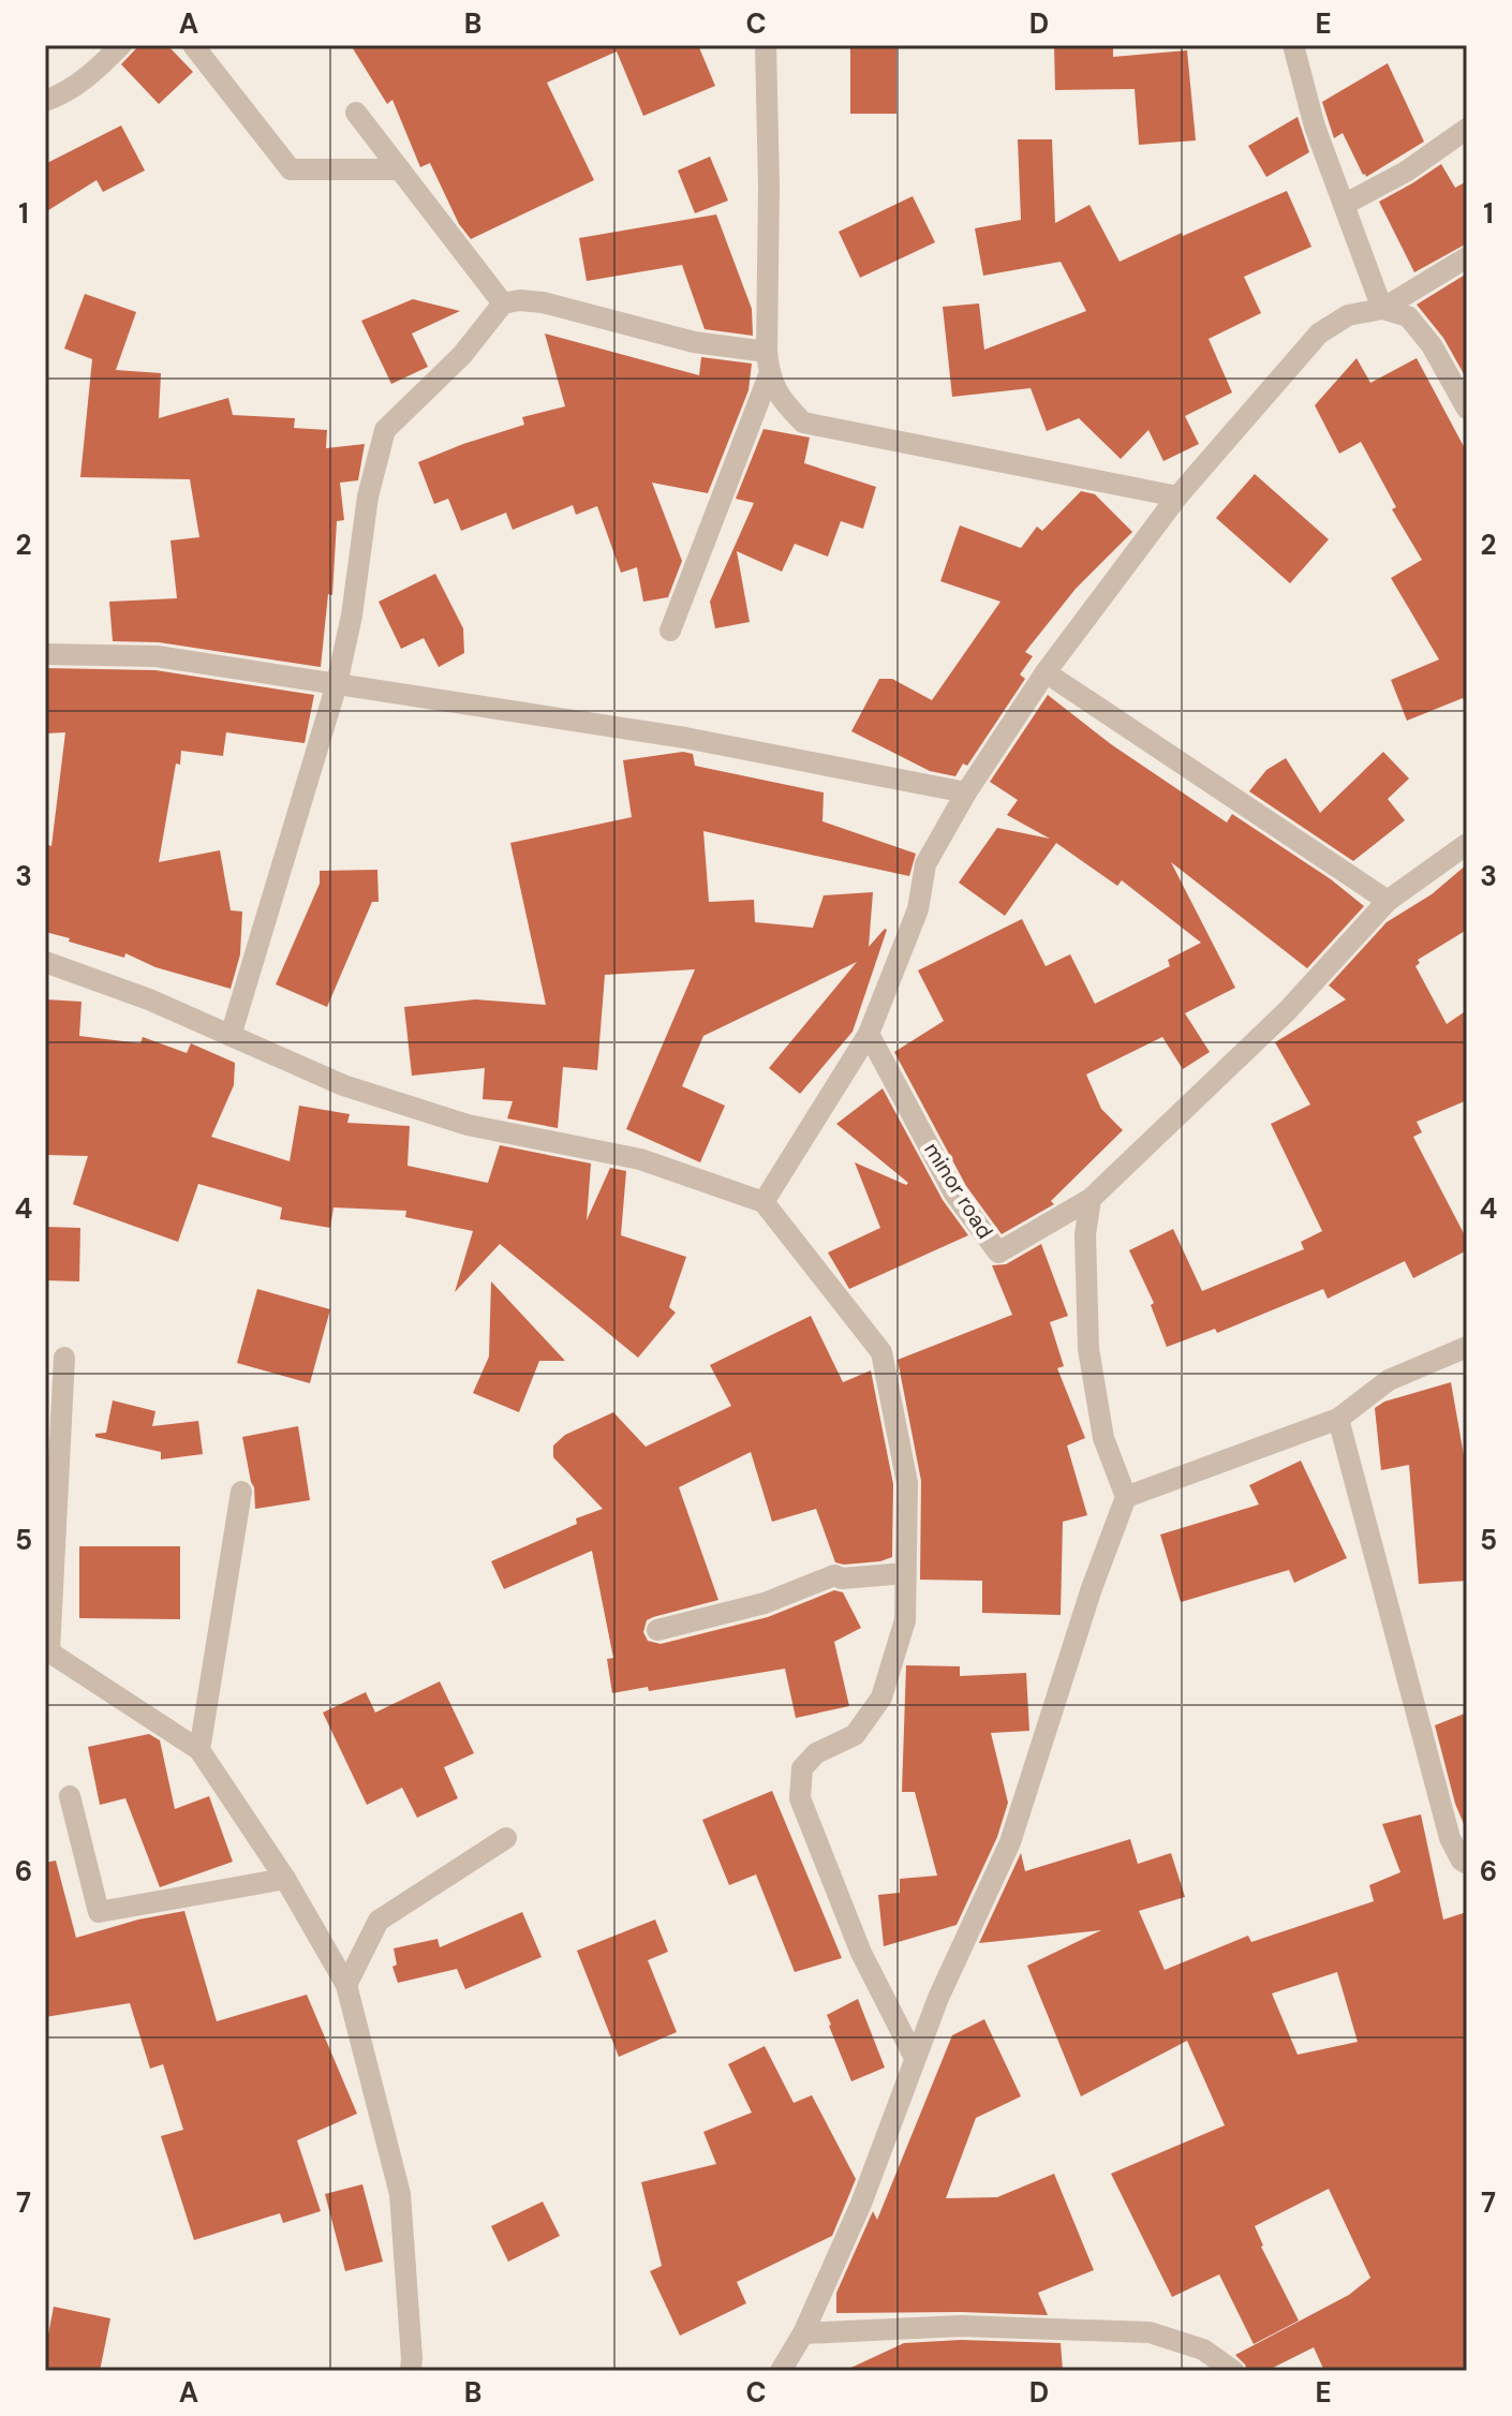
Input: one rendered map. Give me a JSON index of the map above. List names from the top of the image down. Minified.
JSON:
{"streets":{"street":["minor road"]},"grid":{"columns":["A","B","C","D","E"],"rows":["1","2","3","4","5","6","7"]}}
